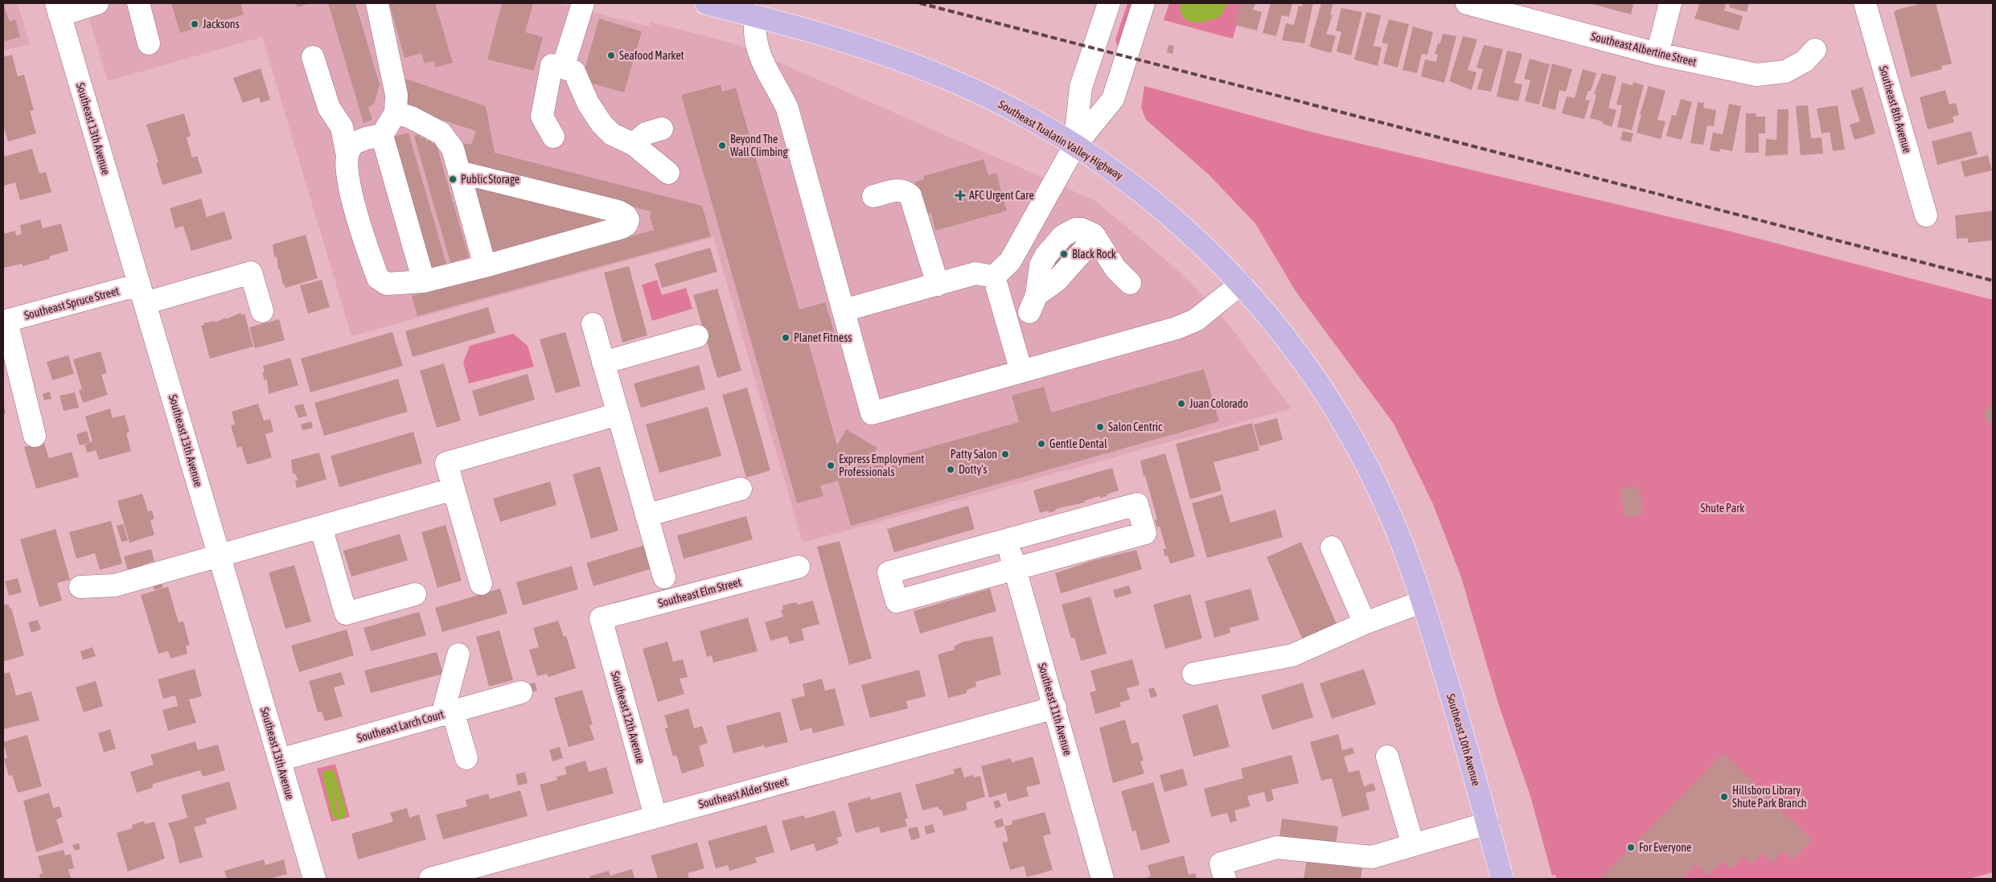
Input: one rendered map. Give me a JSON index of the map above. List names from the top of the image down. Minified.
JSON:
{"streets":{"main road":["Southeast Tualatin Valley Highway","Southeast 10th Avenue"],"street":["Southeast Albertine Street","Southeast 8th Avenue","Southeast 13th Avenue","Southeast Spruce Street","Southeast Elm Street","Southeast 11th Avenue","Southeast 12th Avenue","Southeast Larch Court","Southeast Alder Street"]},"crossings":[["Southeast 13th Avenue","Southeast Spruce Street"],["Southeast 13th Avenue","Southeast Larch Court"],["Southeast Tualatin Valley Highway","Southeast 10th Avenue"],["Southeast Elm Street","Southeast 12th Avenue"],["Southeast 11th Avenue","Southeast Alder Street"],["Southeast 12th Avenue","Southeast Alder Street"]],"parks":["Shute Park"],"places":{"other":["Jacksons","Seafood Market","Beyond The Wall Climbing","Public Storage","Black Rock","Planet Fitness","Juan Colorado","Salon Centric","Gentle Dental","Patty Salon","Express Employment Professionals","Dotty's","Hillsboro Library Shute Park Branch","For Everyone"],"health":["AFC Urgent Care"]}}
